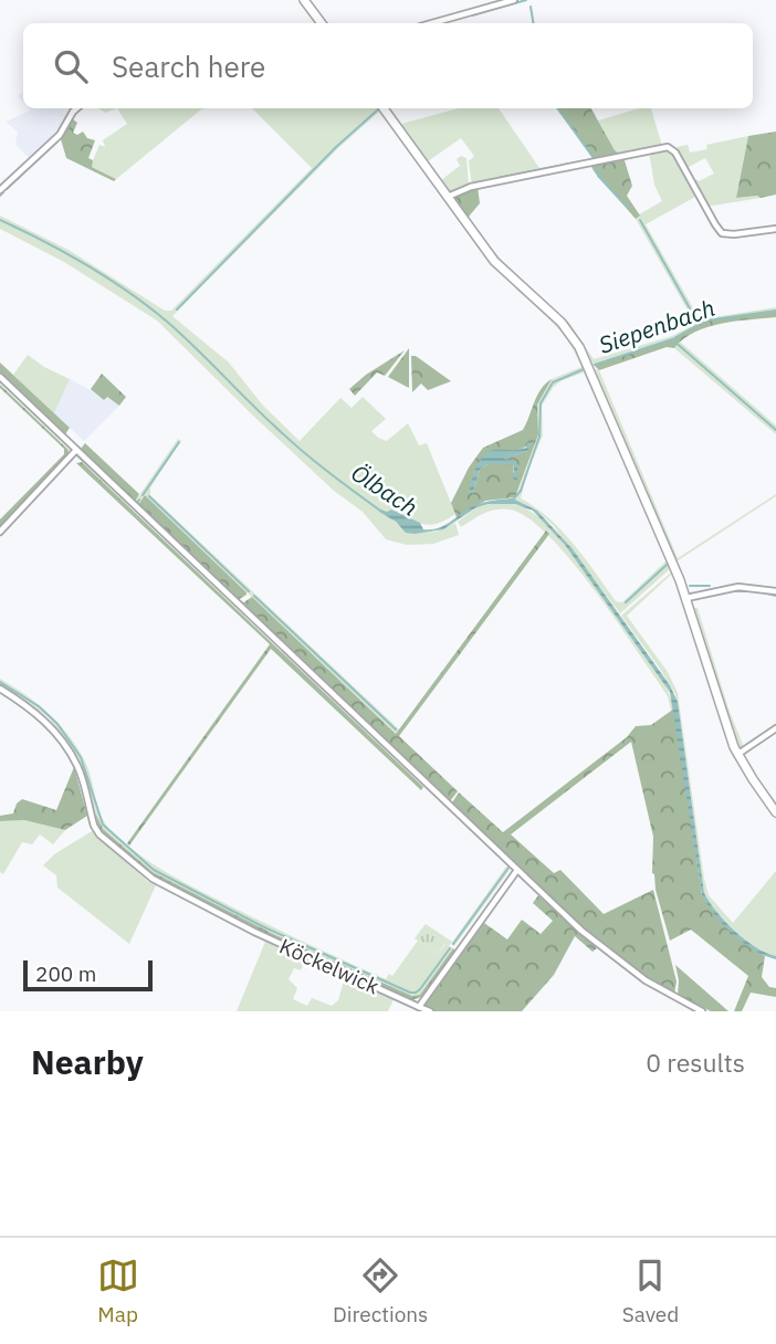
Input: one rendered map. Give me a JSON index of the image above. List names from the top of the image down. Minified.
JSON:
{"streets":{"street":["Köckelwick"]},"water":["Siepenbach","Ölbach"],"scale_bar":"200 m","page":{"search":"Search here","scale":"200 m","heading":["Nearby","0 results"],"nav":["Map","Directions","Saved"]}}
